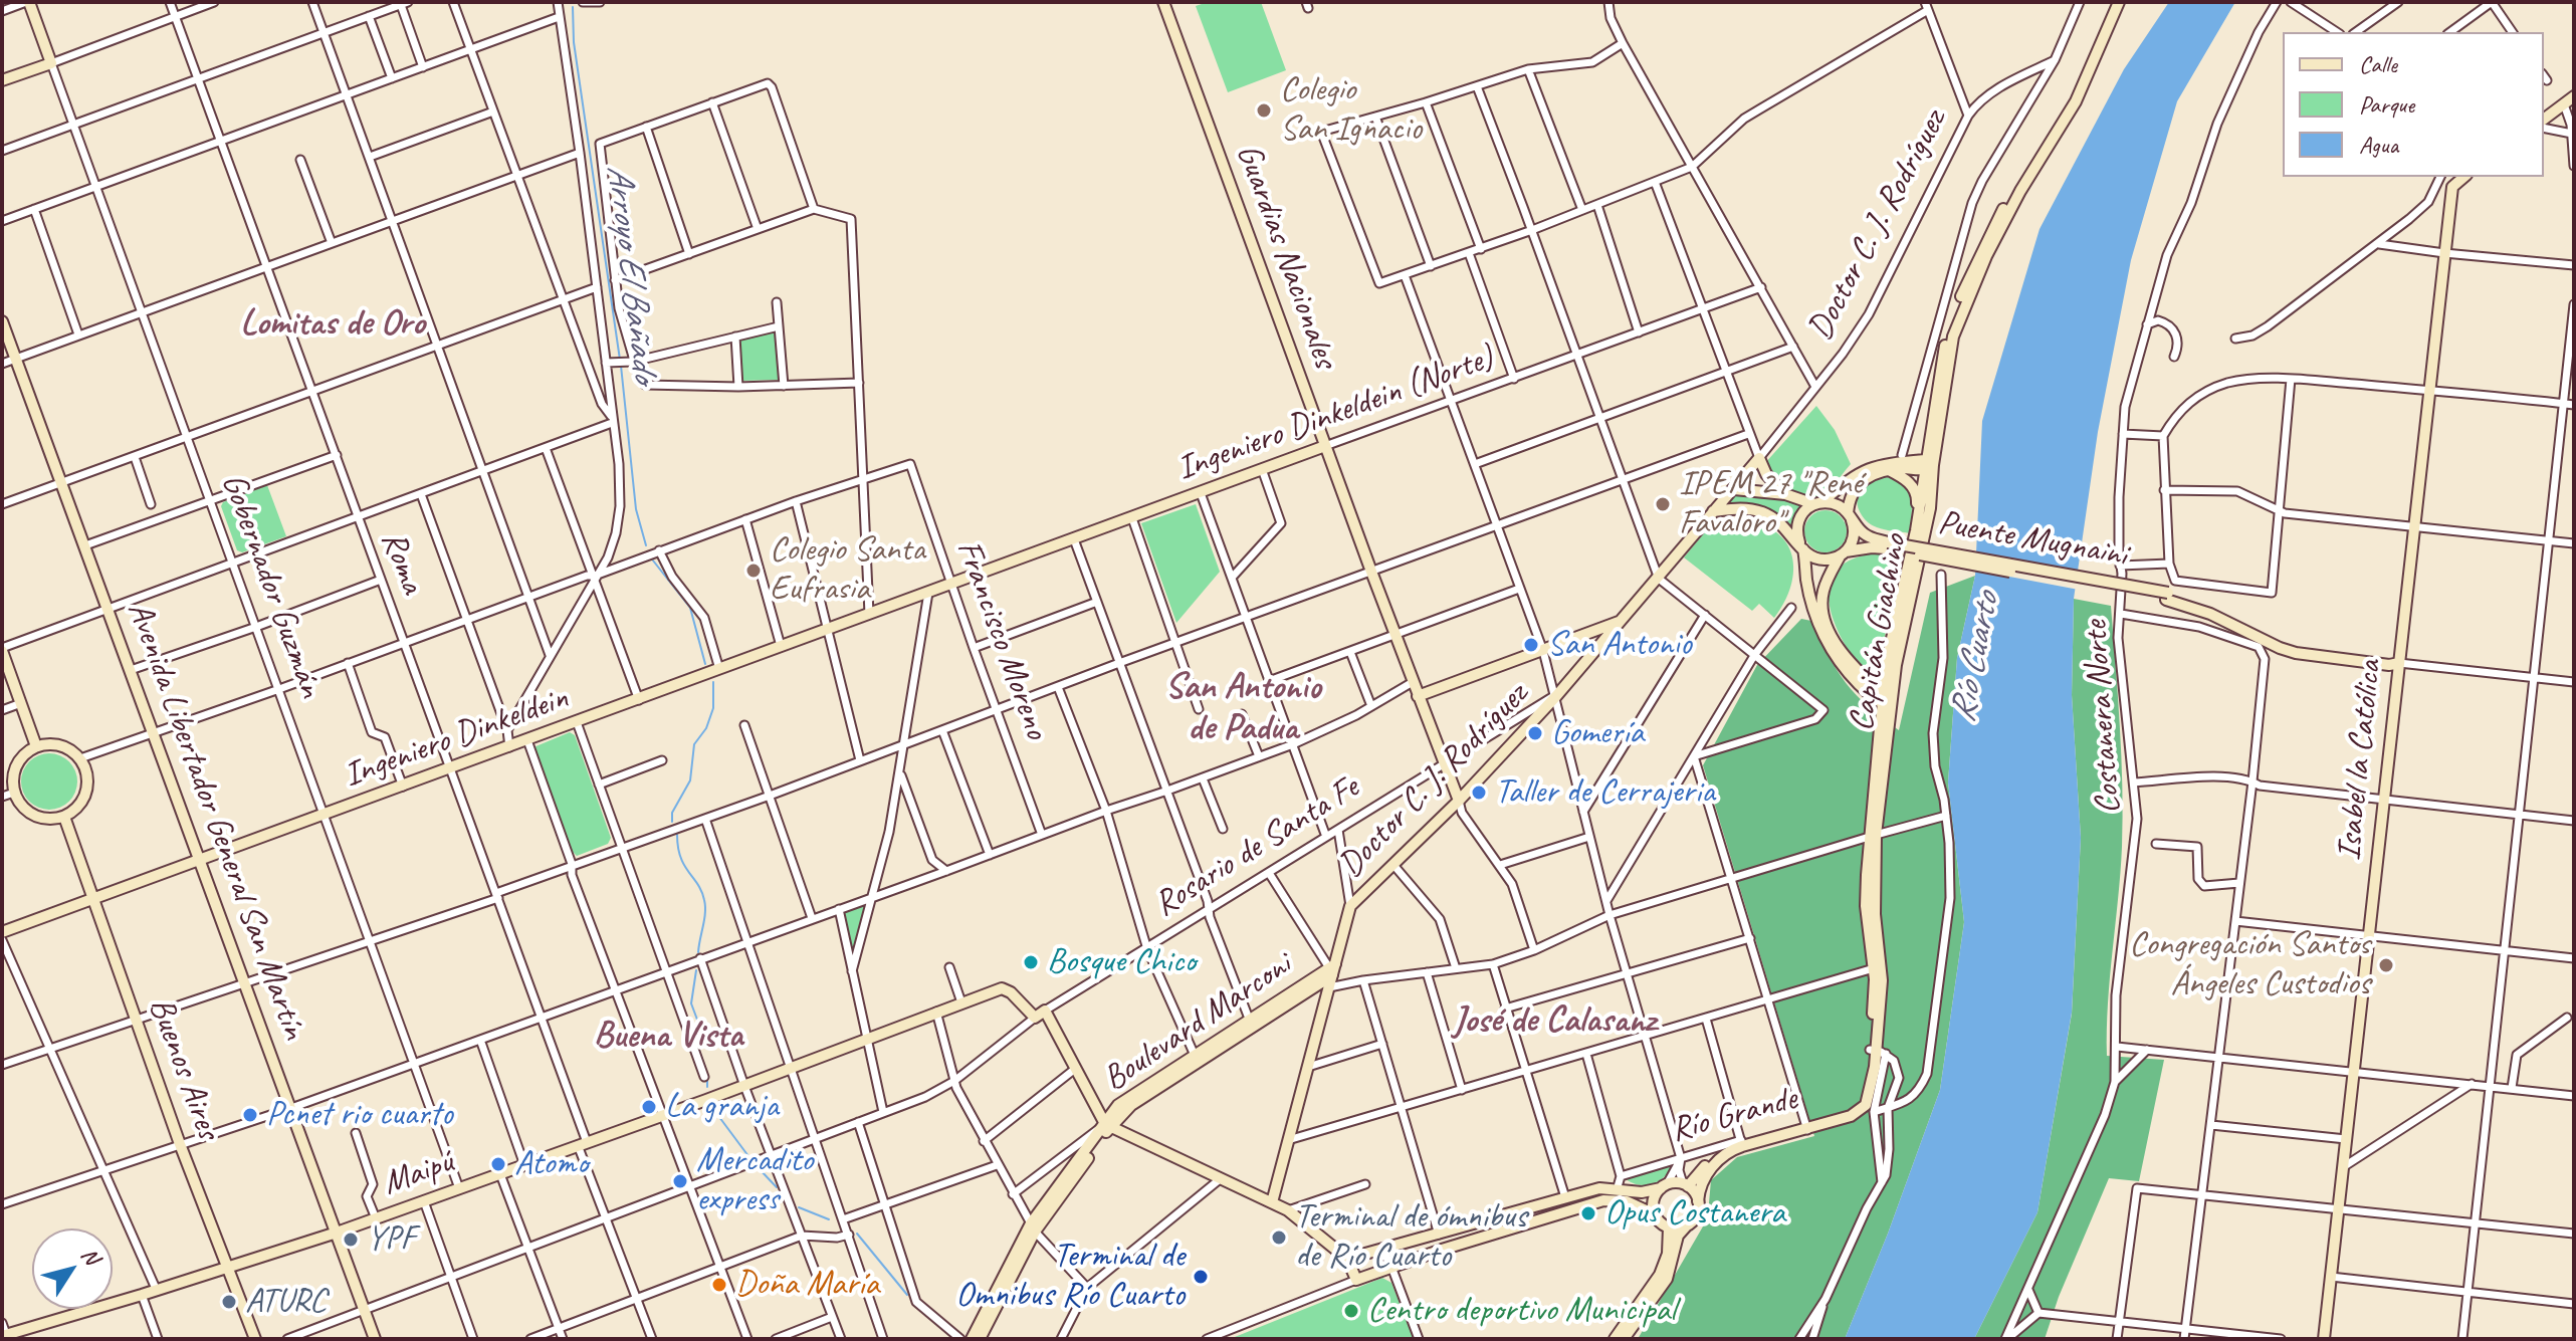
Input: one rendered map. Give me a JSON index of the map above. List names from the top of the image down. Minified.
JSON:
{"streets":{"main road":["Doctor C. J. Rodríguez","Guardias Nacionales","Ingeniero Dinkeldein (Norte)","Puente Mugnaini","Gobernador Guzmán","Capitán Giachino","Ingeniero Dinkeldein","Isabel la Católica","Avenida Libertador General San Martín","Boulevard Marconi","Buenos Aires","Río Grande","Maipú"],"street":["Roma","Francisco Moreno","Costanera Norte","Rosario de Santa Fe"]},"crossings":[["Doctor C. J. Rodríguez","Guardias Nacionales"],["Doctor C. J. Rodríguez","Rosario de Santa Fe"],["Guardias Nacionales","Ingeniero Dinkeldein (Norte)"],["Guardias Nacionales","Rosario de Santa Fe"],["Ingeniero Dinkeldein (Norte)","Francisco Moreno"],["Ingeniero Dinkeldein (Norte)","Ingeniero Dinkeldein"],["Puente Mugnaini","Isabel la Católica"],["Roma","Ingeniero Dinkeldein"],["Roma","Rosario de Santa Fe"],["Roma","Maipú"],["Gobernador Guzmán","Ingeniero Dinkeldein"],["Gobernador Guzmán","Maipú"],["Capitán Giachino","Río Grande"],["Ingeniero Dinkeldein","Avenida Libertador General San Martín"],["Ingeniero Dinkeldein","Buenos Aires"],["Avenida Libertador General San Martín","Rosario de Santa Fe"],["Avenida Libertador General San Martín","Maipú"],["Rosario de Santa Fe","Maipú"],["Buenos Aires","Maipú"]],"districts":["Lomitas de Oro","San Antonio de Padua","José de Calasanz","Buena Vista"],"water":["Arroyo El Bañado","Río Cuarto"],"places":["Colegio San Ignacio","IPEM 27 \"René Favaloro\"","Colegio Santa Eufrasia","San Antonio","Gomería","Taller de Cerrajeria","Bosque Chico","Congregación Santos Ángeles Custodios","La granja","Pcnet rio cuarto","Atomo","Mercadito express","Opus Costanera","Terminal de ómnibus de Río Cuarto","YPF","Terminal de Omnibus Río Cuarto","Doña María","ATURC","Centro deportivo Municipal"],"legend":["Calle","Parque","Agua"],"north":"top right"}
